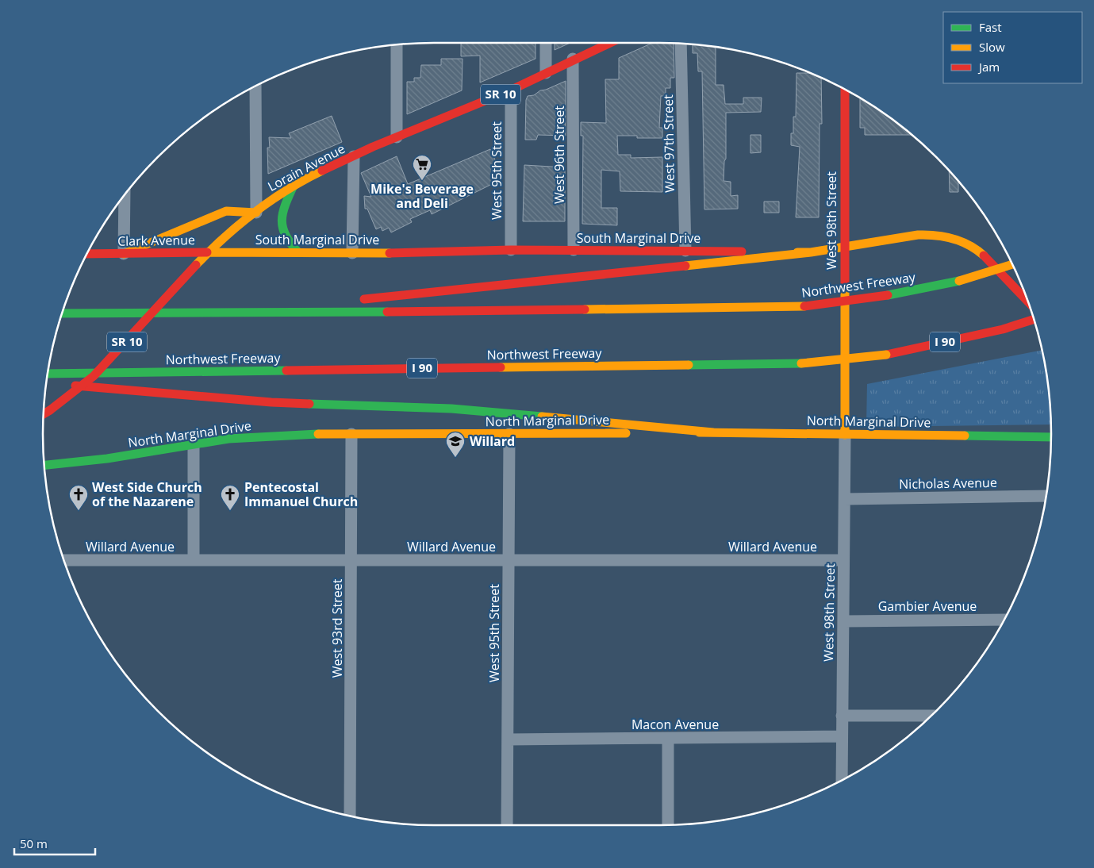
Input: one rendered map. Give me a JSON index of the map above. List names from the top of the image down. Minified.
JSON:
{"streets":{"main road":["SR 10","Lorain Avenue","West 98th Street","South Marginal Drive","Clark Avenue","Northwest Freeway","I 90","North Marginal Drive"],"street":["West 97th Street","West 96th Street","West 95th Street","Nicholas Avenue","Willard Avenue","Gambier Avenue","West 93rd Street","Macon Avenue"]},"crossings":[["West 97th Street","South Marginal Drive"],["West 96th Street","Lorain Avenue"],["West 96th Street","South Marginal Drive"],["Lorain Avenue","West 95th Street"],["Lorain Avenue","South Marginal Drive"],["Lorain Avenue","Clark Avenue"],["West 95th Street","South Marginal Drive"],["West 95th Street","North Marginal Drive"],["West 95th Street","Willard Avenue"],["West 95th Street","Macon Avenue"],["West 98th Street","South Marginal Drive"],["West 98th Street","North Marginal Drive"],["West 98th Street","Nicholas Avenue"],["West 98th Street","Willard Avenue"],["West 98th Street","Gambier Avenue"],["West 98th Street","Macon Avenue"],["South Marginal Drive","Clark Avenue"],["North Marginal Drive","West 93rd Street"],["Willard Avenue","West 93rd Street"]],"places":{"supermarket":["Mike's Beverage and Deli"],"school or university":["Willard"],"church":["West Side Church of the Nazarene","Pentecostal Immanuel Church"]},"legend":["Fast","Slow","Jam"],"scale_bar":"50 m"}
